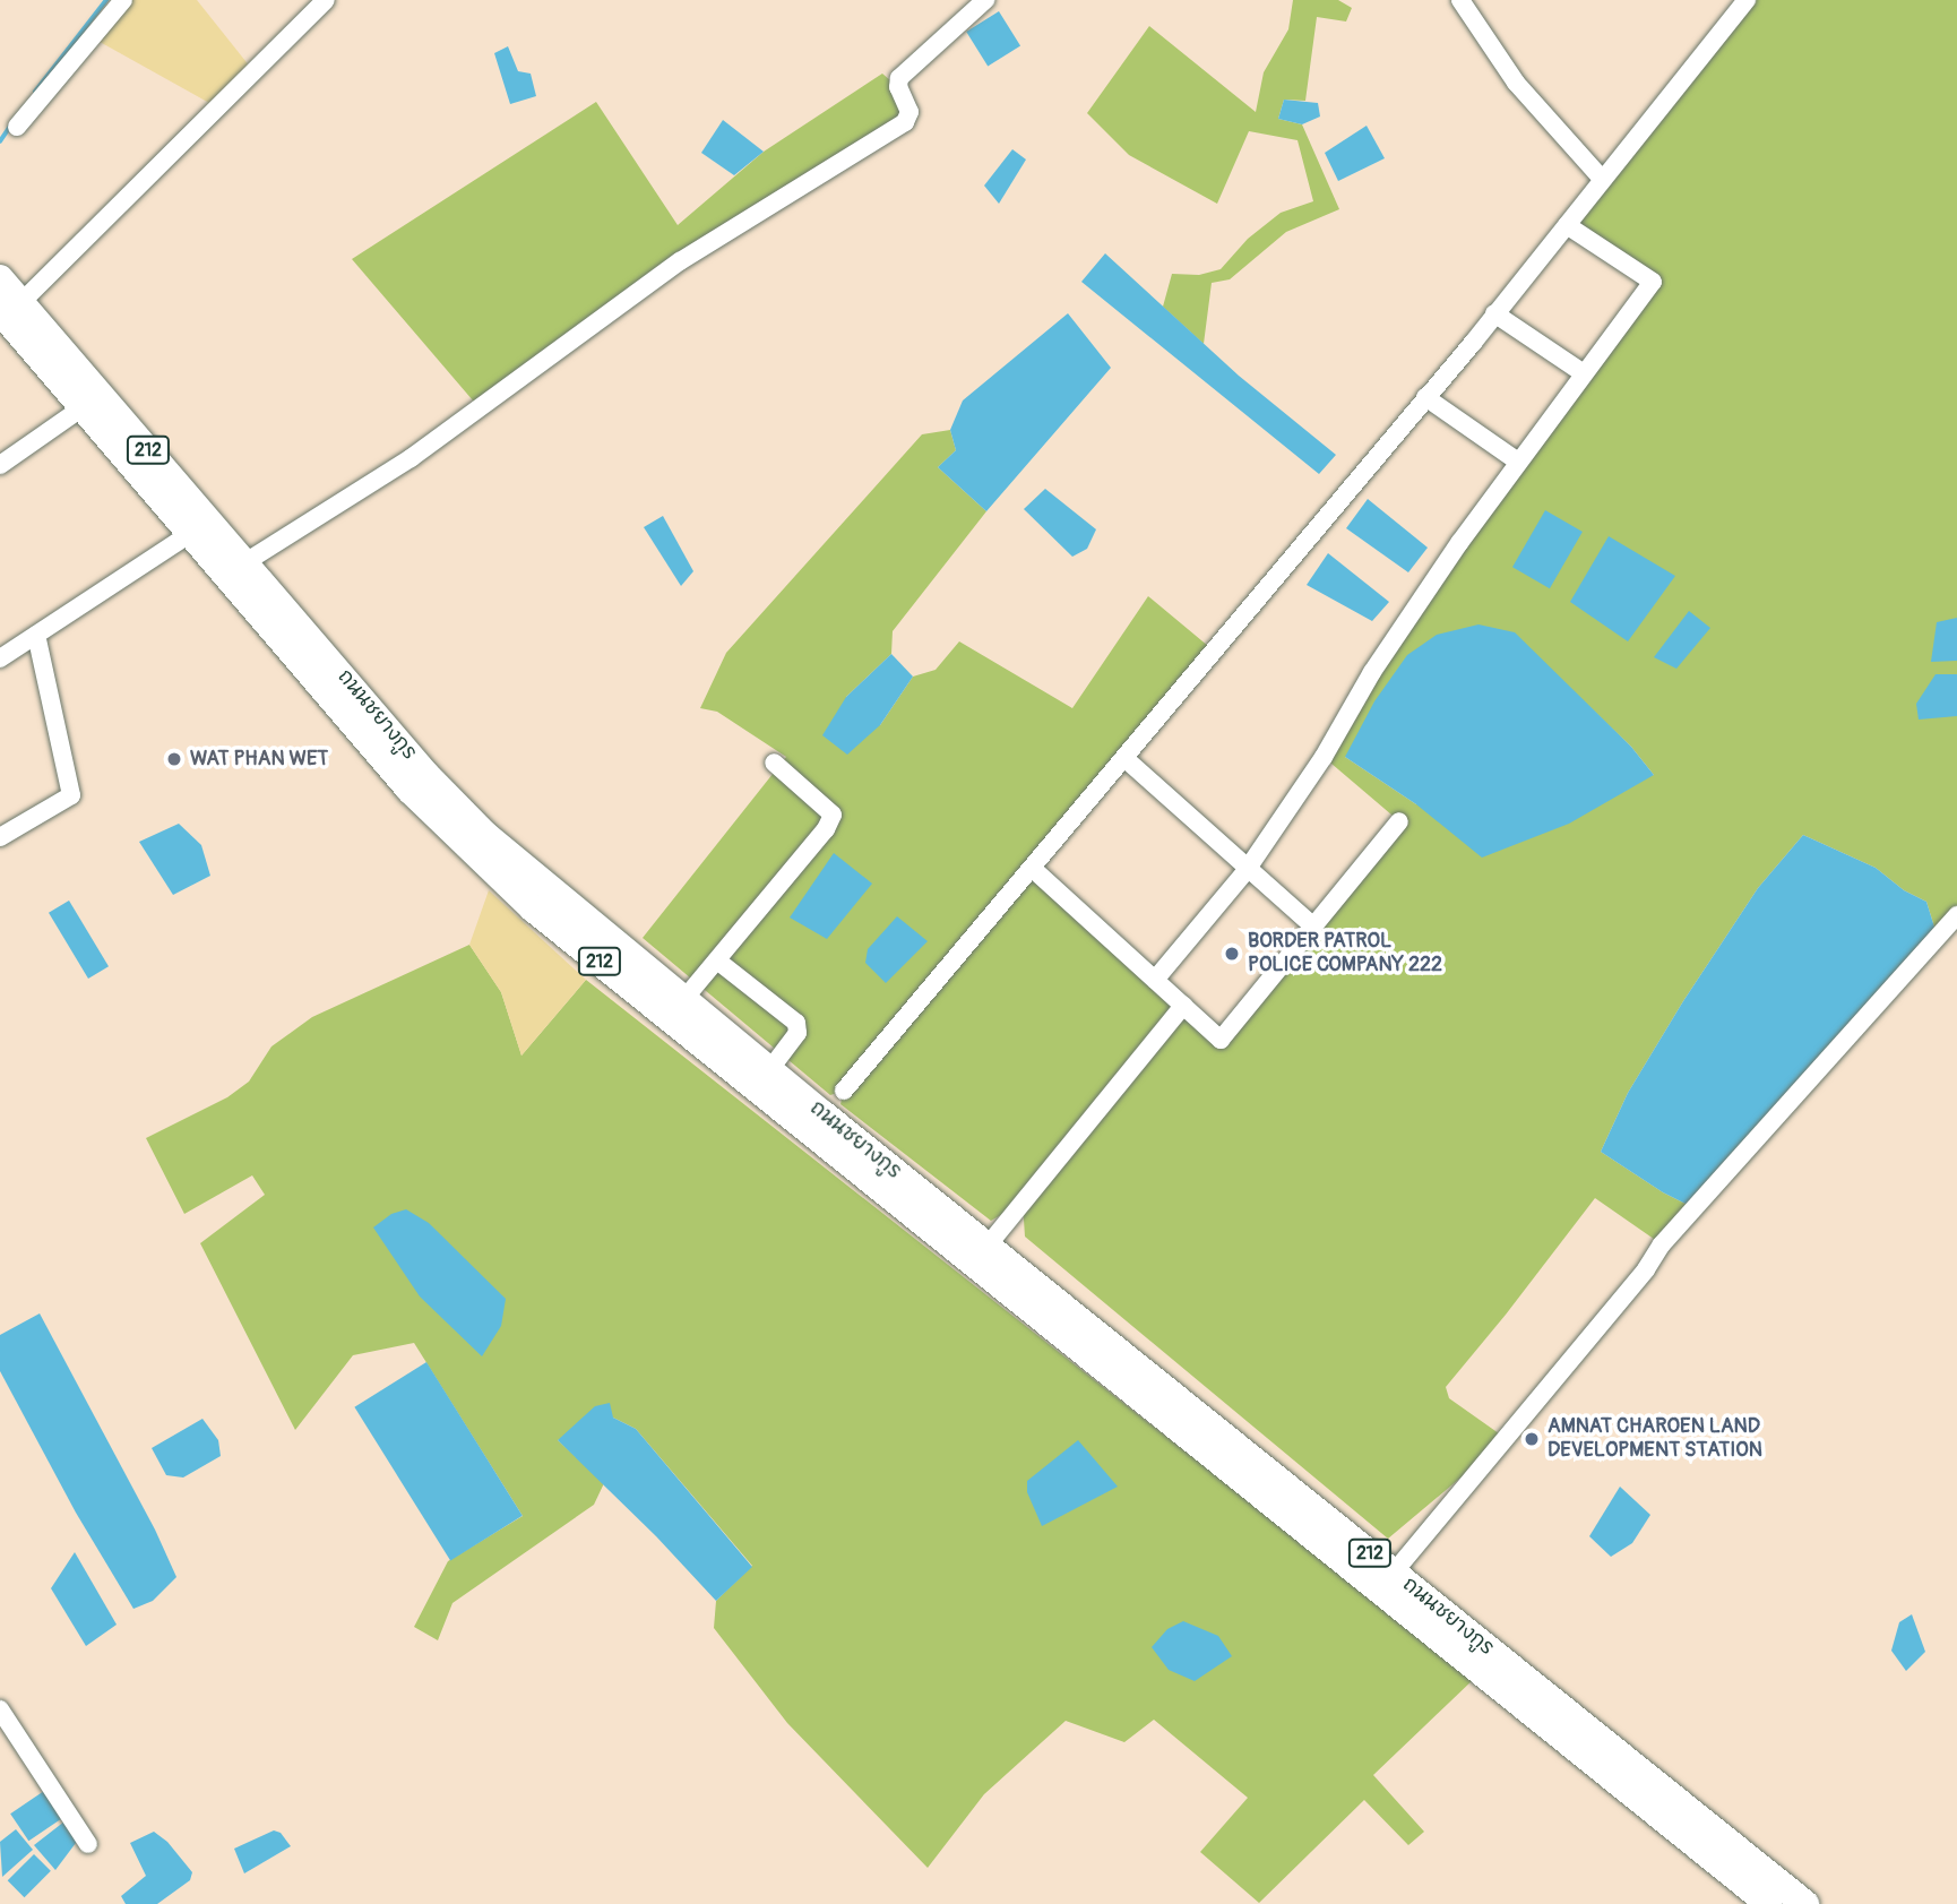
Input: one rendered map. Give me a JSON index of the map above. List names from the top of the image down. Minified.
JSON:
{"streets":{"highway":["212","ถนนชยางกูร"]},"places":["WAT PHAN WET","BORDER PATROL POLICE COMPANY 222","AMNAT CHAROEN LAND DEVELOPMENT STATION"]}
